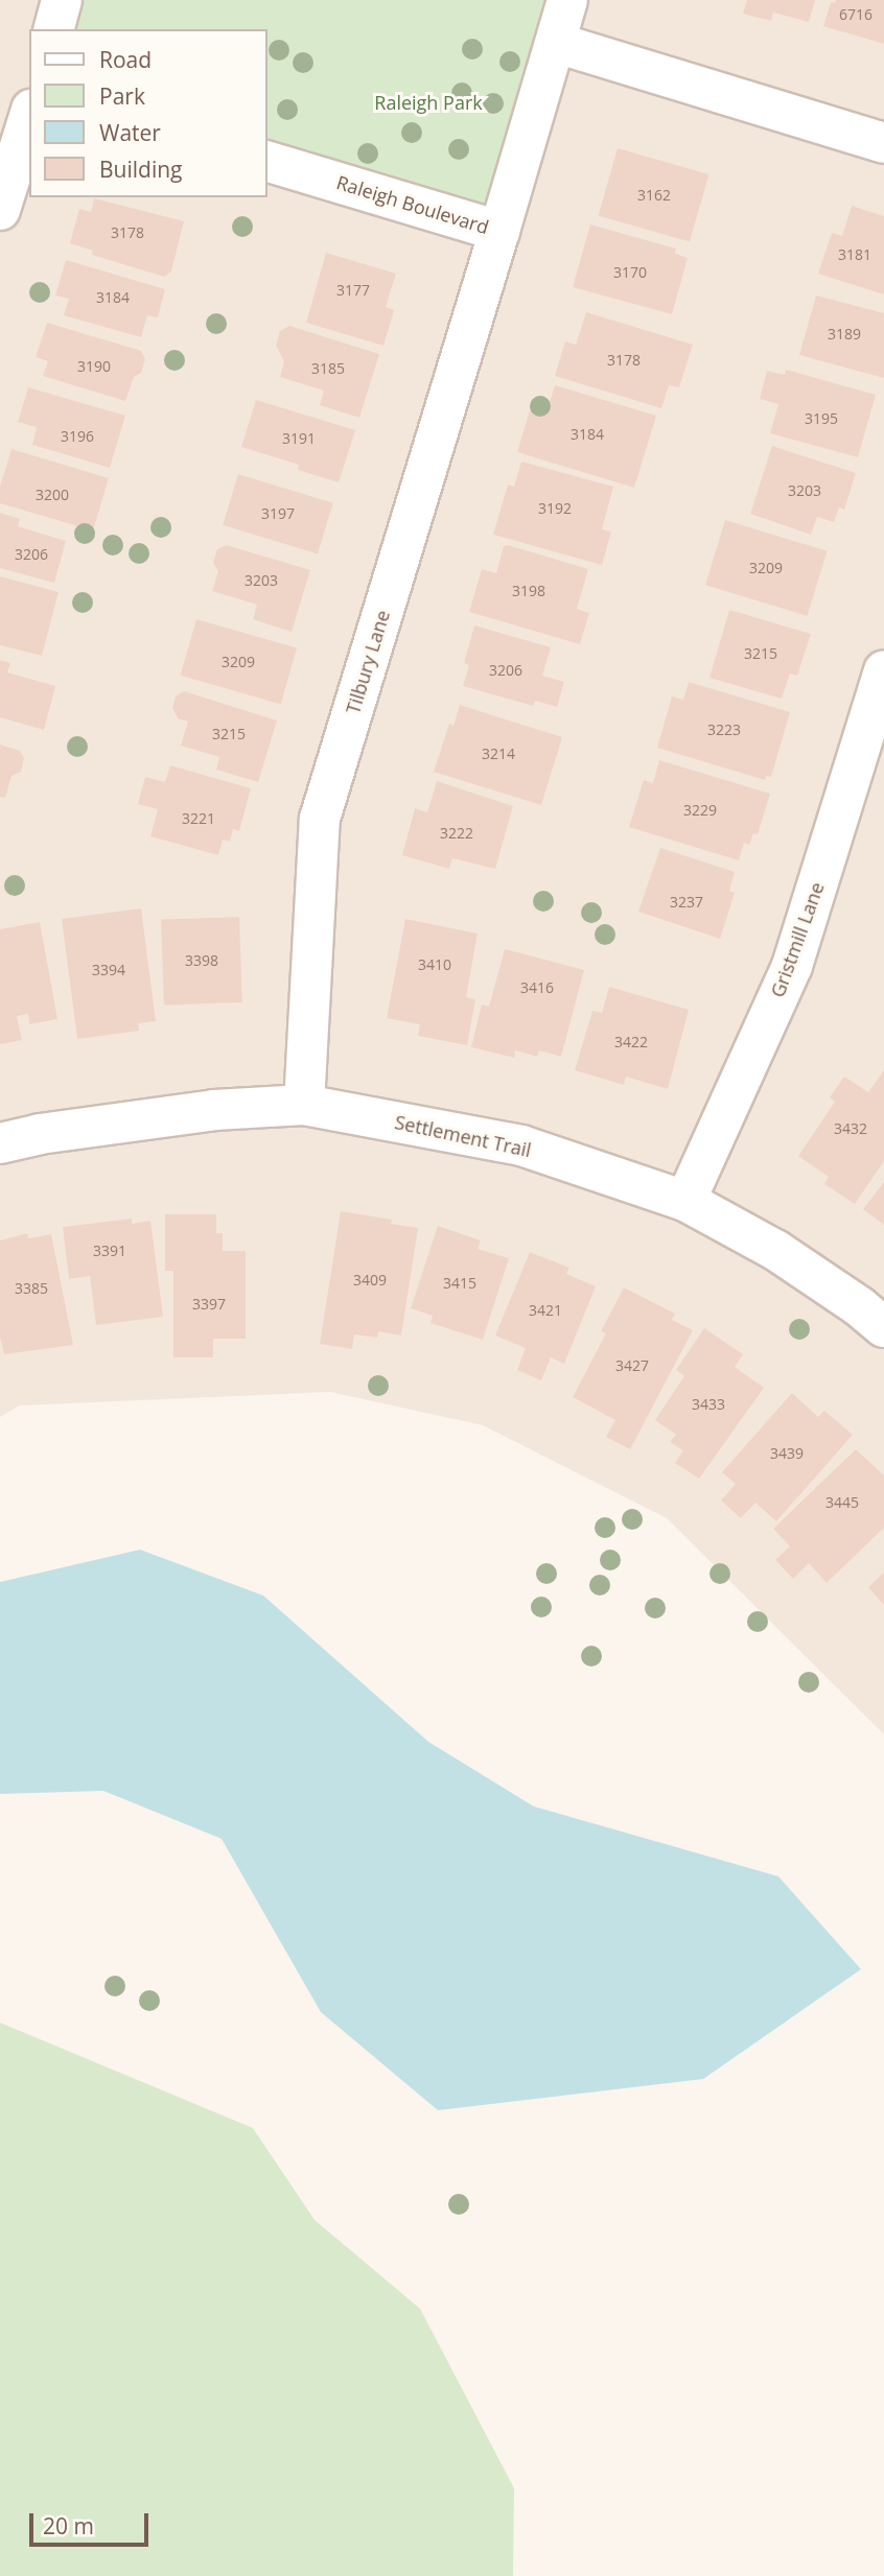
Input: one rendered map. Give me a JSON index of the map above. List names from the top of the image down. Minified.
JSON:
{"streets":{"street":["Raleigh Boulevard","Tilbury Lane","Gristmill Lane","Settlement Trail"]},"crossings":[["Raleigh Boulevard","Tilbury Lane"],["Tilbury Lane","Settlement Trail"],["Gristmill Lane","Settlement Trail"]],"parks":["Raleigh Park"],"house_numbers":["6716","3162","3178","3181","3170","3177","3184","3189","3178","3190","3185","3195","3184","3196","3191","3203","3200","3192","3197","3206","3209","3203","3198","3215","3209","3206","3223","3215","3214","3229","3221","3222","3237","3398","3410","3394","3416","3422","3432","3391","3409","3415","3385","3397","3421","3427","3433","3439","3445"],"legend":["Road","Park","Water","Building"],"scale_bar":"20 m"}
